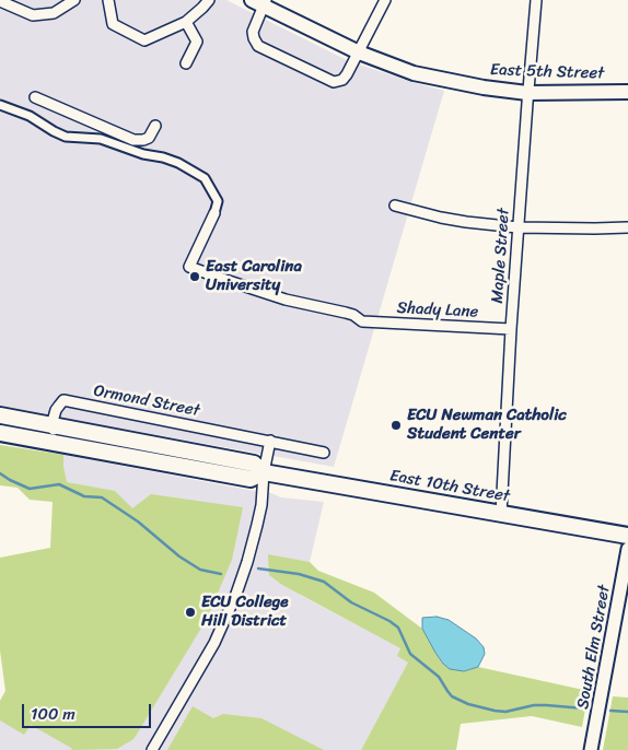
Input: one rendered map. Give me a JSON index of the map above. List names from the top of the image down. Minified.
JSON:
{"streets":{"main road":["East 5th Street","East 10th Street"],"street":["Maple Street","Shady Lane","Ormond Street","South Elm Street"]},"crossings":[["East 5th Street","Maple Street"],["Maple Street","Shady Lane"],["Maple Street","East 10th Street"],["Ormond Street","East 10th Street"]],"places":["East Carolina University","ECU Newman Catholic Student Center","ECU College Hill District"],"scale_bar":"100 m"}
